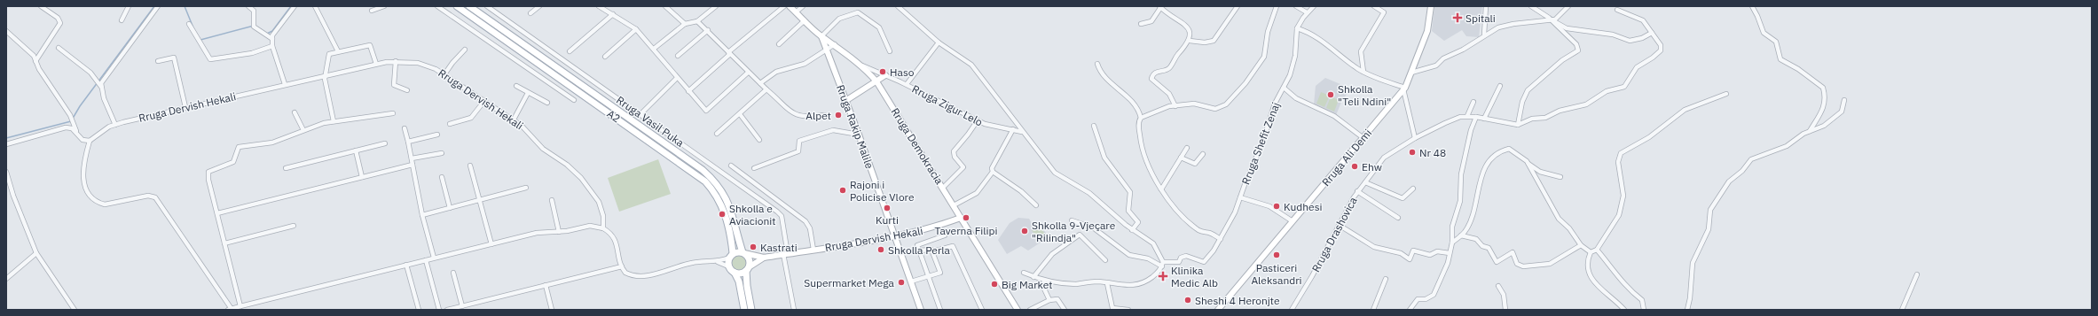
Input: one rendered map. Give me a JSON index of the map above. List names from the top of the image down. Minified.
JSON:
{"streets":{"main road":["Rruga Dervish Hekali","A2","Rruga Rakip Malile","Rruga Demokracia","Rruga Ali Demi"],"street":["Rruga Zigur Lelo","Rruga Vasil Puka","Rruga Shefit Zenaj","Rruga Drashovica"]},"crossings":[["Rruga Dervish Hekali","A2"],["Rruga Dervish Hekali","Rruga Vasil Puka"],["Rruga Dervish Hekali","Rruga Rakip Malile"],["Rruga Dervish Hekali","Rruga Demokracia"],["Rruga Zigur Lelo","Rruga Demokracia"],["Rruga Rakip Malile","Rruga Demokracia"]],"places":{"health":["Spitali","Klinika Medic Alb"],"other":["Haso","Shkolla \"Teli Ndini\"","Alpet","Nr 48","Ehw","Rajoni i Policise Vlore","Kudhesi","Kurti","Shkolla e Aviacionit","Taverna Filipi","Shkolla 9-Vjeçare \"Rilindja\"","Kastrati","Shkolla Perla","Pasticeri Aleksandri","Supermarket Mega","Big Market","Sheshi 4 Heronjte"]}}
